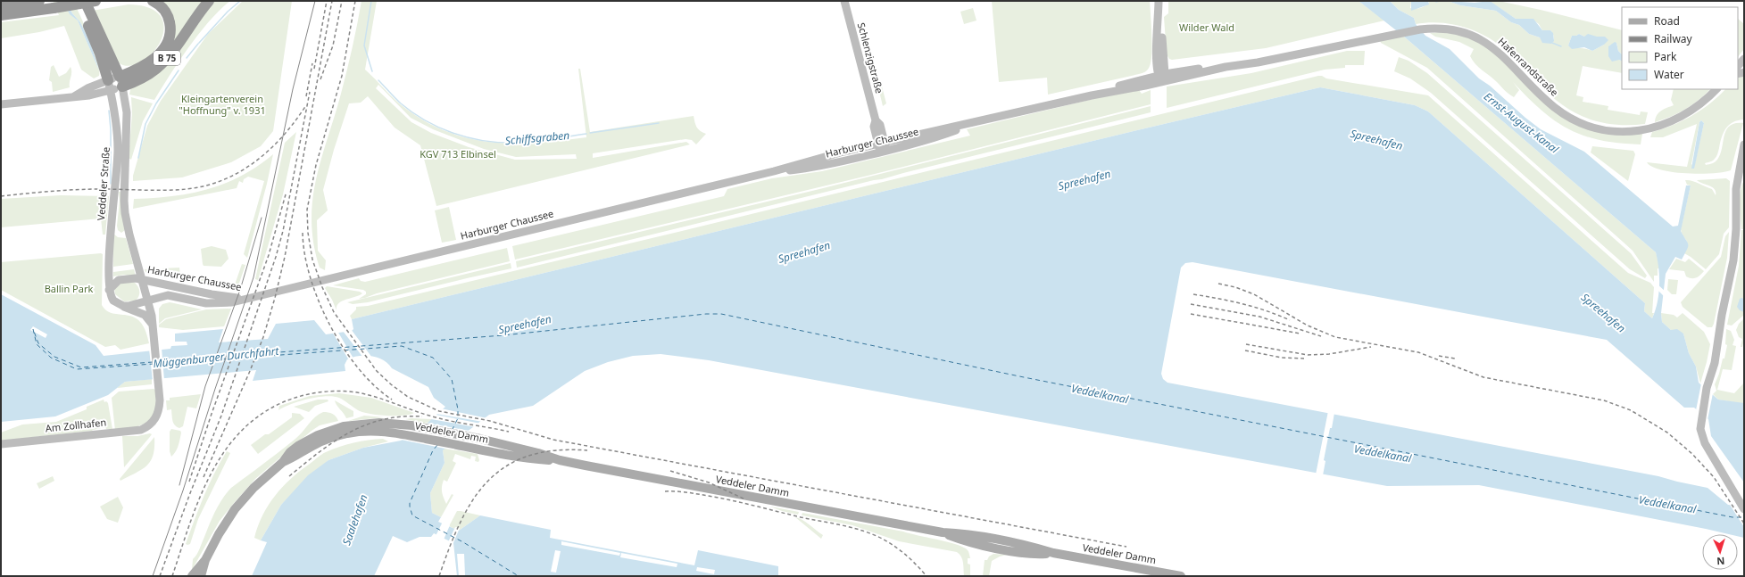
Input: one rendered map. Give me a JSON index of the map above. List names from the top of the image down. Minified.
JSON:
{"streets":{"highway":["B 75"],"main road":["Schlenzigstraße","Hafenrandstraße","Harburger Chaussee","Veddeler Straße","Am Zollhafen","Veddeler Damm"]},"crossings":[["B 75","Veddeler Straße"],["Schlenzigstraße","Harburger Chaussee"],["Hafenrandstraße","Harburger Chaussee"],["Harburger Chaussee","Veddeler Straße"],["Veddeler Straße","Am Zollhafen"]],"water":["Ernst-August-Kanal","Schiffsgraben","Spreehafen","Müggenburger Durchfahrt","Veddelkanal","Saalehafen"],"parks":["Wilder Wald","Kleingartenverein \"Hoffnung\" v. 1931","KGV 713 Elbinsel","Ballin Park"],"legend":["Road","Railway","Park","Water"],"north":"bottom"}
